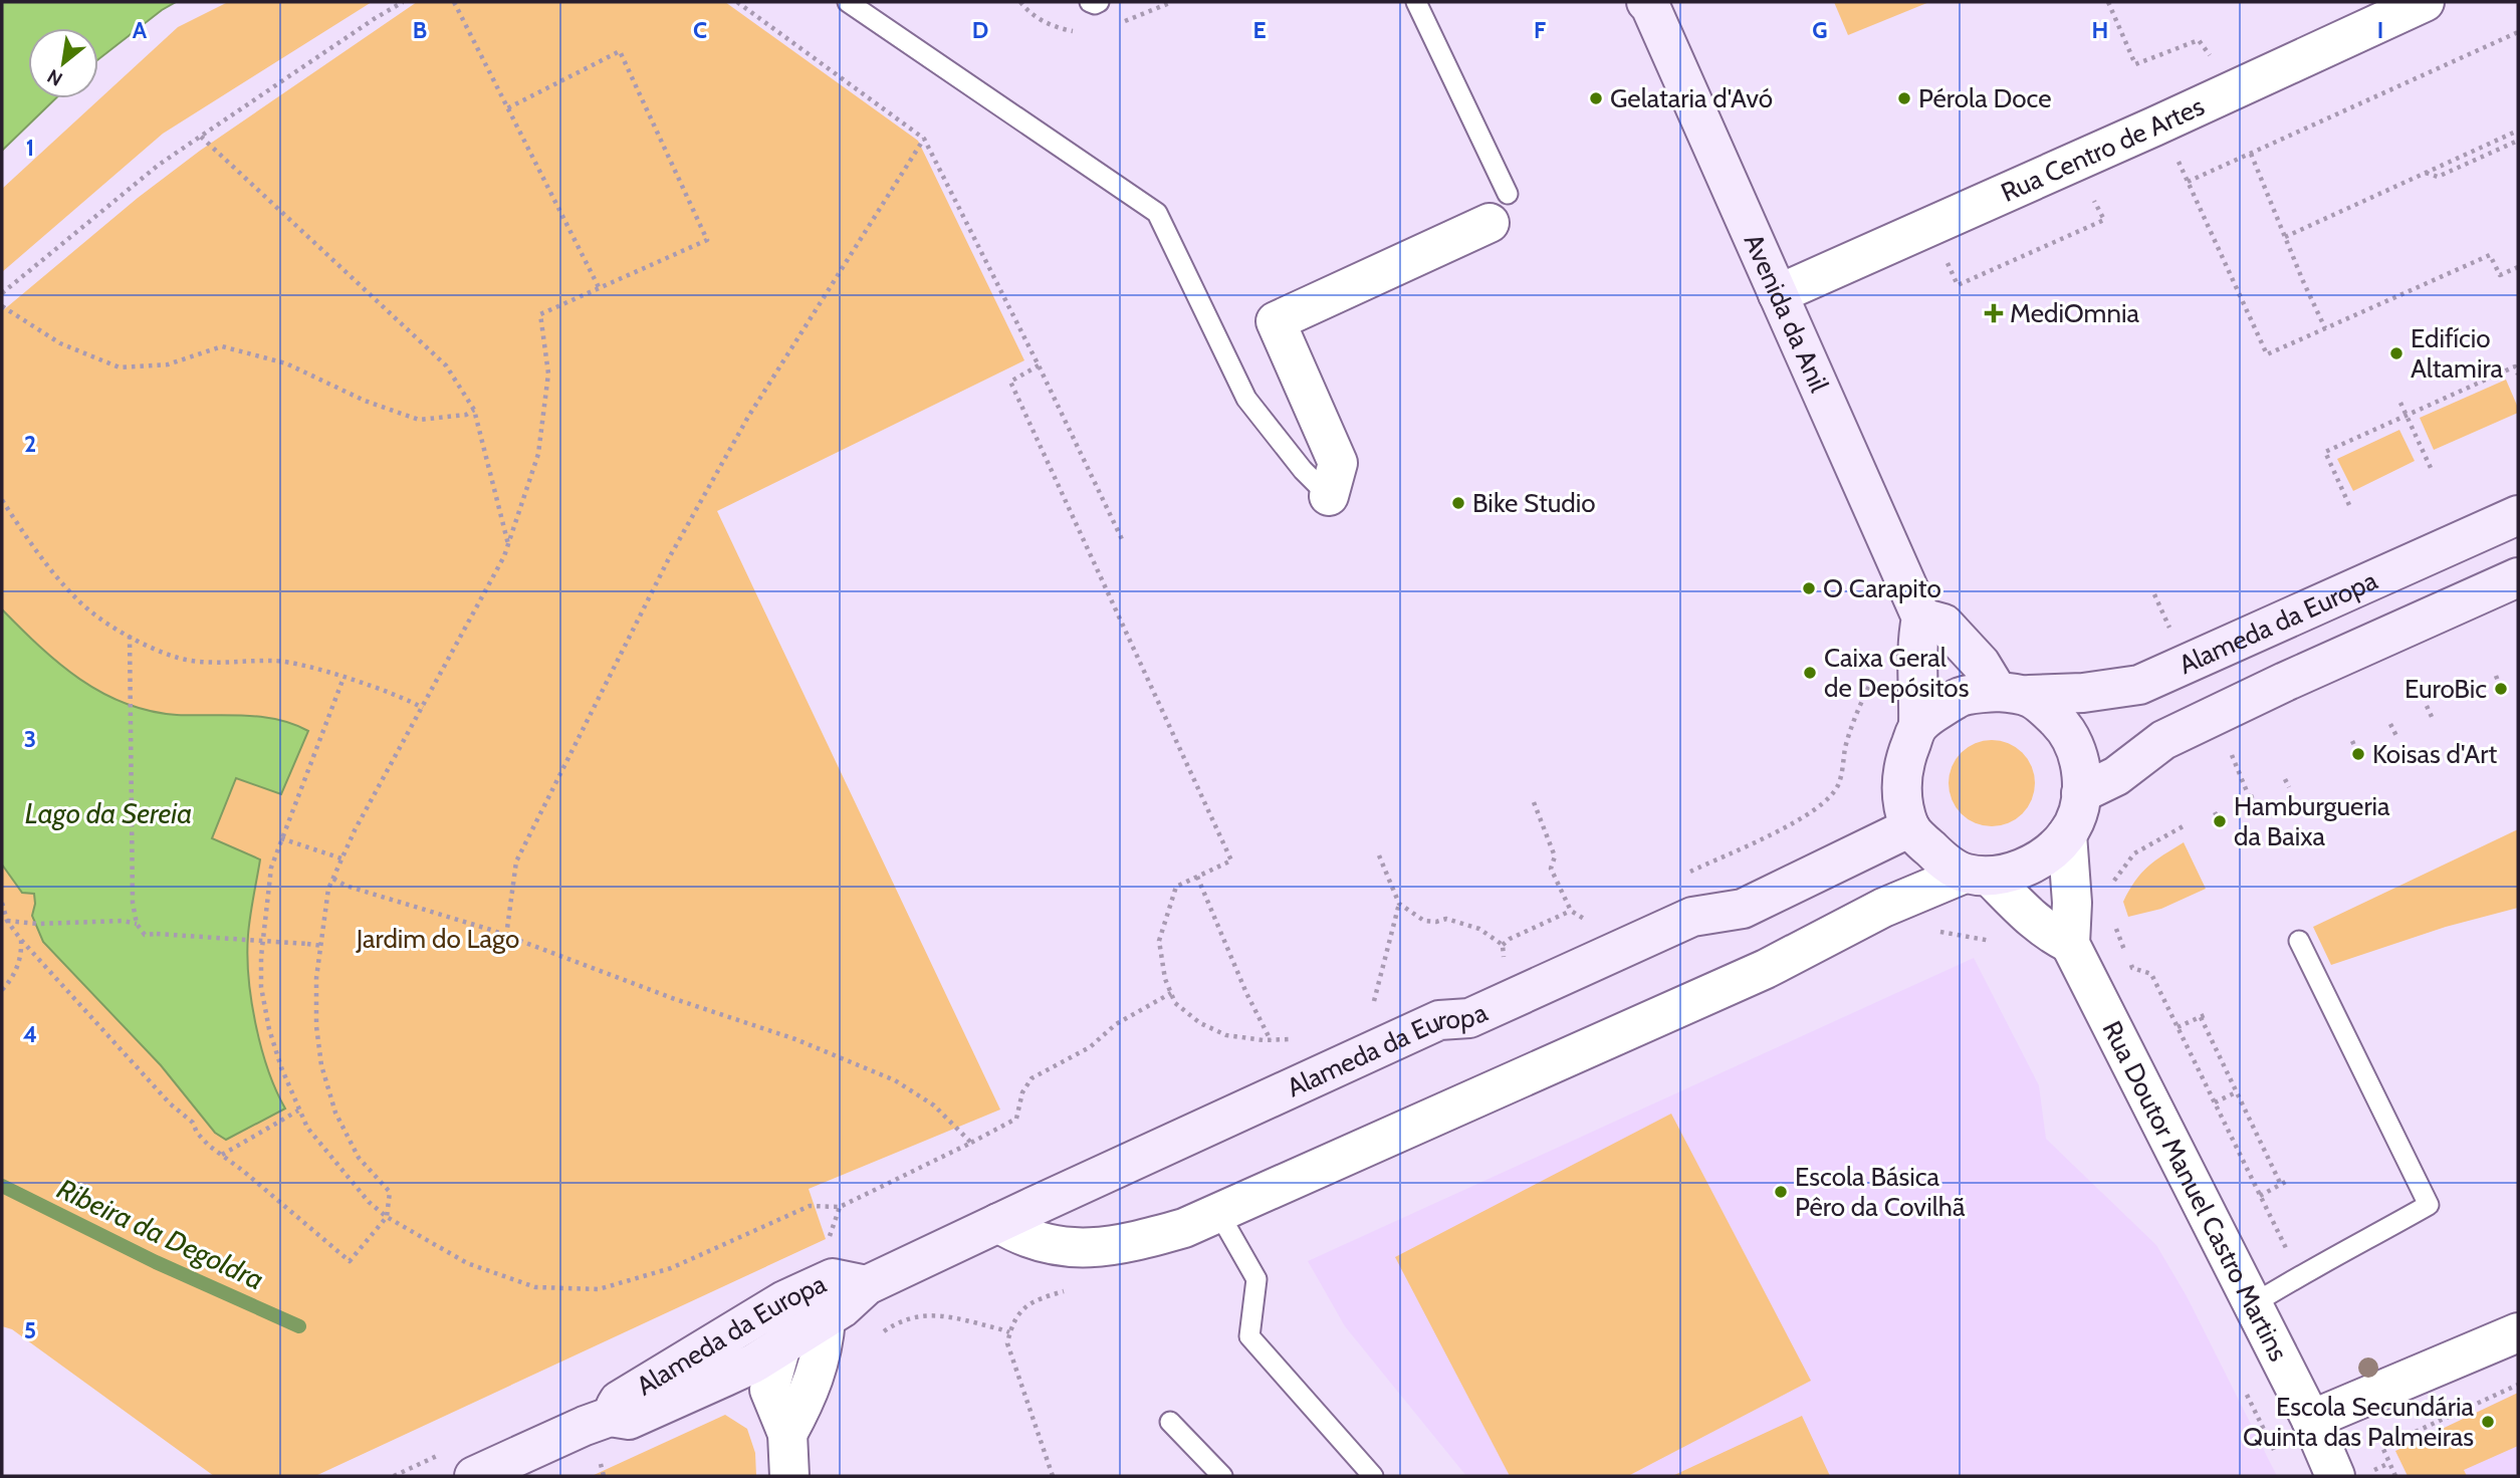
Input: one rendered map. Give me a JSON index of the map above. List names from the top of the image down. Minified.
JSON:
{"streets":{"main road":["Avenida da Anil","Alameda da Europa"],"street":["Rua Centro de Artes","Rua Doutor Manuel Castro Martins"]},"crossings":[["Rua Centro de Artes","Avenida da Anil"],["Alameda da Europa","Rua Doutor Manuel Castro Martins"]],"water":["Lago da Sereia","Ribeira da Degoldra"],"parks":["Jardim do Lago"],"places":{"other":["Gelataria d'Avó","Pérola Doce","Edifício Altamira","Bike Studio","O Carapito","Caixa Geral de Depósitos","EuroBic","Koisas d'Art","Hamburgueria da Baixa","Escola Básica Pêro da Covilhã","Escola Secundária Quinta das Palmeiras"],"health":["MediOmnia"]},"north":"bottom left","grid":{"columns":["A","B","C","D","E","F","G","H","I"],"rows":["1","2","3","4","5"]}}
